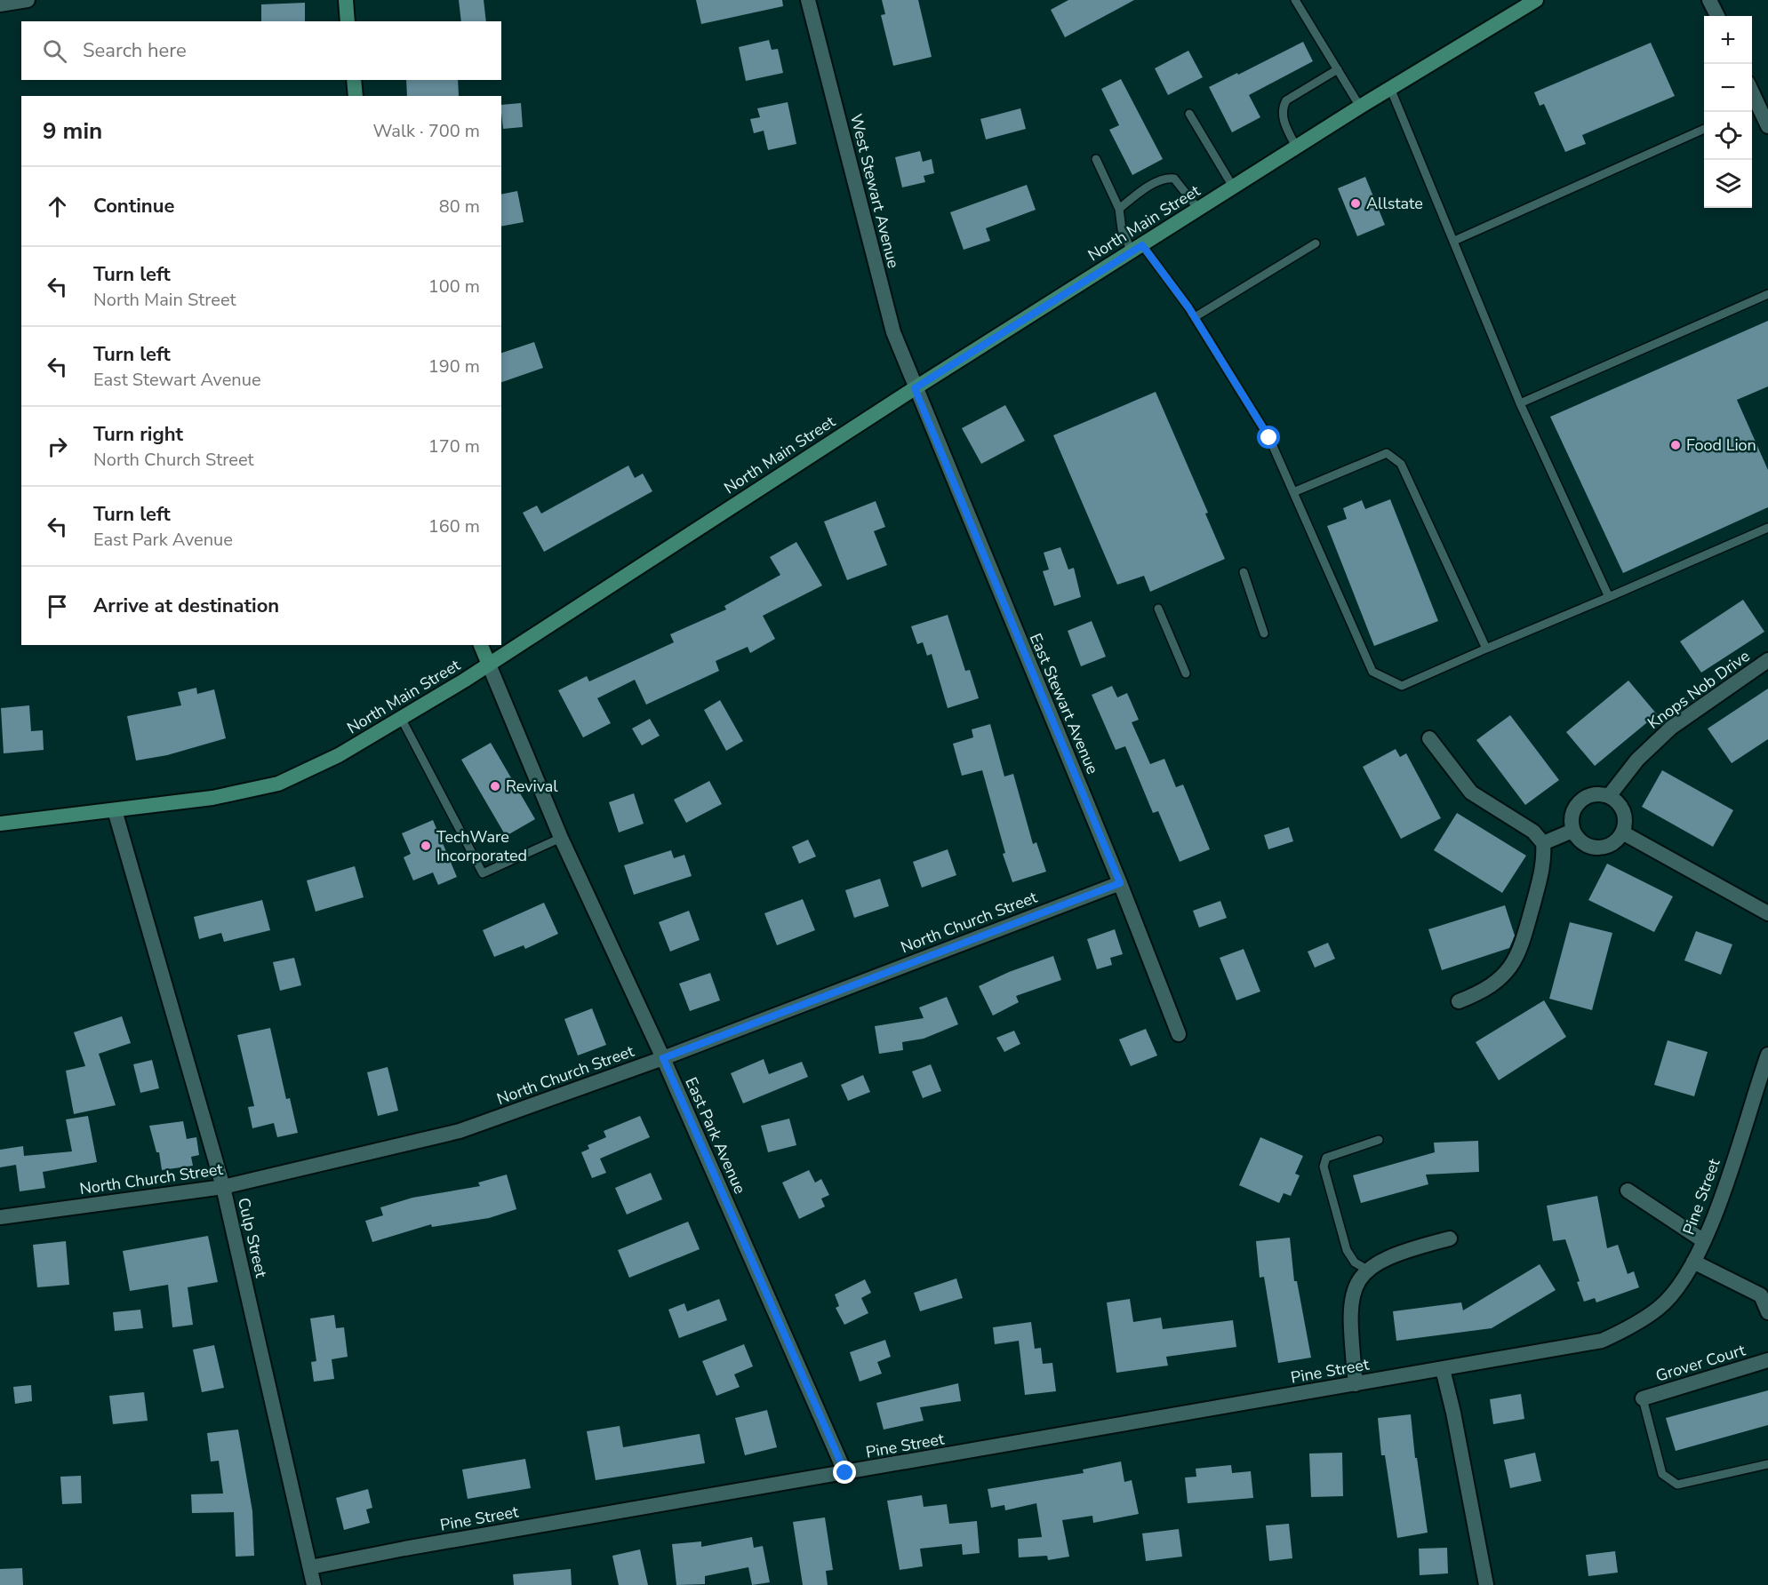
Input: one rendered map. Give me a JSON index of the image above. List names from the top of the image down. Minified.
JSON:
{"streets":{"main road":["North Main Street"],"street":["West Stewart Avenue","Knops Nob Drive","East Stewart Avenue","North Church Street","East Park Avenue","Pine Street","Culp Street","Grover Court"]},"crossings":[["West Stewart Avenue","North Main Street"],["West Stewart Avenue","East Stewart Avenue"],["North Main Street","East Stewart Avenue"],["North Main Street","East Park Avenue"],["North Main Street","Culp Street"],["East Stewart Avenue","North Church Street"],["North Church Street","East Park Avenue"],["North Church Street","Culp Street"],["East Park Avenue","Pine Street"],["Pine Street","Culp Street"]],"places":["Allstate","Food Lion","Revival","TechWare Incorporated"],"page":{"map_buttons":["+","−"],"search":"Search here","heading":["9 min","Walk · 700 m"],"list":[["Continue","80 m"],["Turn left","North Main Street","100 m"],["Turn left","East Stewart Avenue","190 m"],["Turn right","North Church Street","170 m"],["Turn left","East Park Avenue","160 m"],"Arrive at destination"]}}
